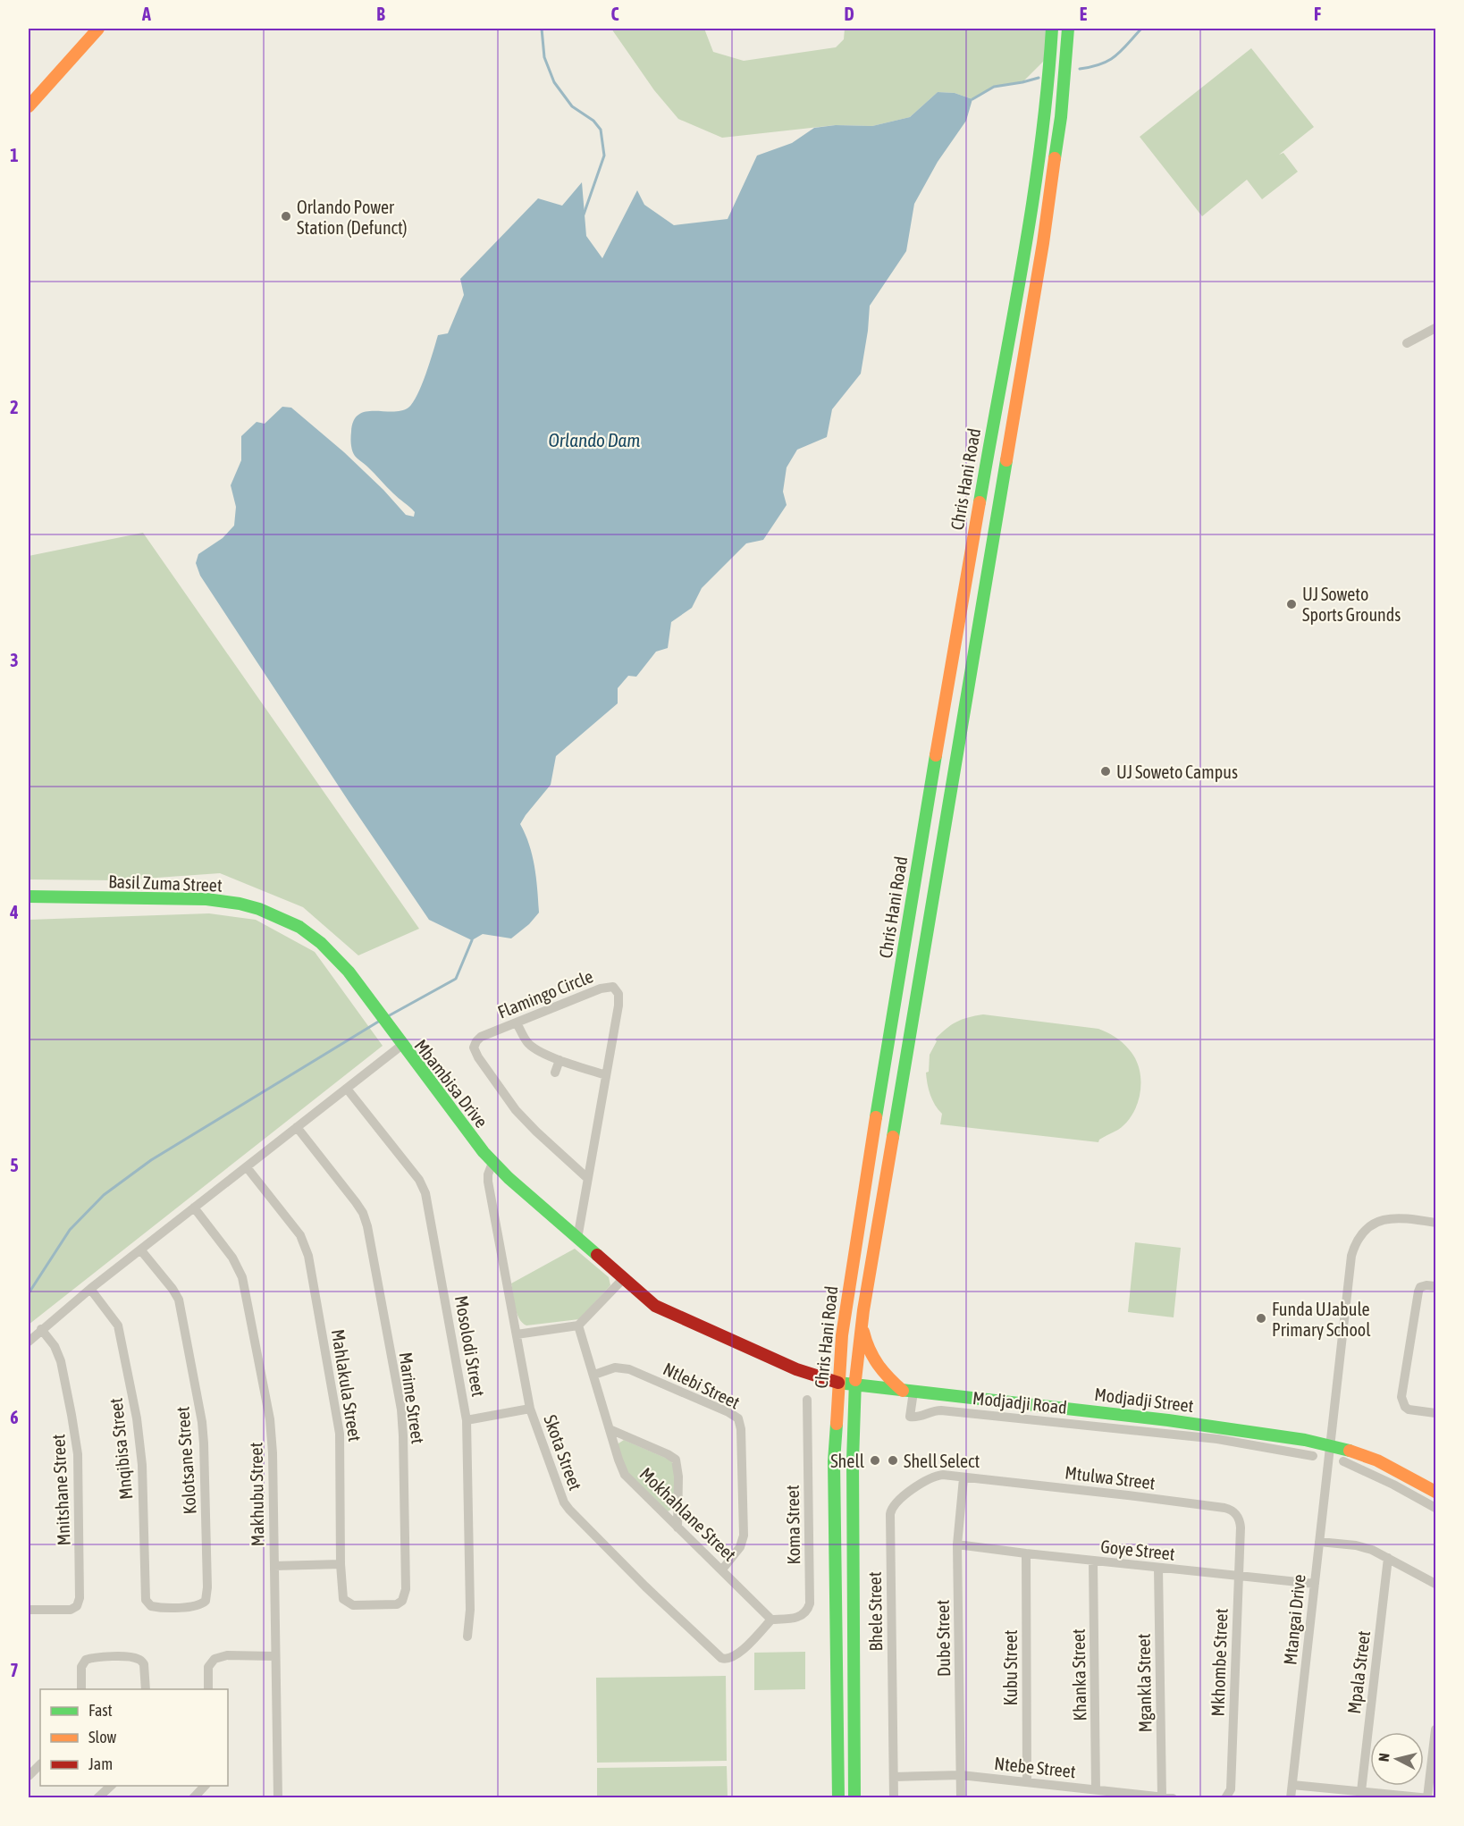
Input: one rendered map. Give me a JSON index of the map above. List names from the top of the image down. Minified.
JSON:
{"streets":{"main road":["Chris Hani Road","Basil Zuma Street","Mbambisa Drive","Modjadji Street"],"street":["Flamingo Circle","Mosolodi Street","Mahlakula Street","Ntlebi Street","Marime Street","Modjadji Road","Mnqibisa Street","Skota Street","Kolotsane Street","Mtulwa Street","Mnitshane Street","Makhubu Street","Mokhahlane Street","Koma Street","Goye Street","Bhele Street","Mtangai Drive","Dube Street","Mkhombe Street","Kubu Street","Mpala Street","Khanka Street","Mgankla Street","Ntebe Street"]},"crossings":[["Chris Hani Road","Mbambisa Drive"],["Chris Hani Road","Modjadji Street"],["Basil Zuma Street","Mbambisa Drive"],["Flamingo Circle","Mbambisa Drive"],["Mbambisa Drive","Mosolodi Street"],["Mbambisa Drive","Mahlakula Street"],["Mbambisa Drive","Marime Street"],["Mbambisa Drive","Modjadji Street"],["Mbambisa Drive","Mnqibisa Street"],["Mbambisa Drive","Skota Street"],["Mbambisa Drive","Kolotsane Street"],["Mbambisa Drive","Mnitshane Street"],["Mbambisa Drive","Makhubu Street"],["Mahlakula Street","Marime Street"],["Ntlebi Street","Mokhahlane Street"],["Modjadji Street","Modjadji Road"],["Modjadji Street","Mtangai Drive"],["Mnqibisa Street","Kolotsane Street"],["Skota Street","Mokhahlane Street"],["Skota Street","Koma Street"],["Mtulwa Street","Bhele Street"],["Mtulwa Street","Dube Street"],["Mtulwa Street","Mkhombe Street"],["Mokhahlane Street","Koma Street"],["Goye Street","Mtangai Drive"],["Goye Street","Dube Street"],["Goye Street","Mkhombe Street"],["Goye Street","Kubu Street"],["Goye Street","Khanka Street"],["Goye Street","Mgankla Street"],["Bhele Street","Dube Street"],["Bhele Street","Ntebe Street"],["Dube Street","Ntebe Street"],["Kubu Street","Ntebe Street"],["Khanka Street","Ntebe Street"],["Mgankla Street","Ntebe Street"]],"water":["Orlando Dam"],"places":["Orlando Power Station (Defunct)","UJ Soweto Sports Grounds","UJ Soweto Campus","Funda UJabule Primary School","Shell","Shell Select"],"legend":["Fast","Slow","Jam"],"north":"left","grid":{"columns":["A","B","C","D","E","F"],"rows":["1","2","3","4","5","6","7"]}}
